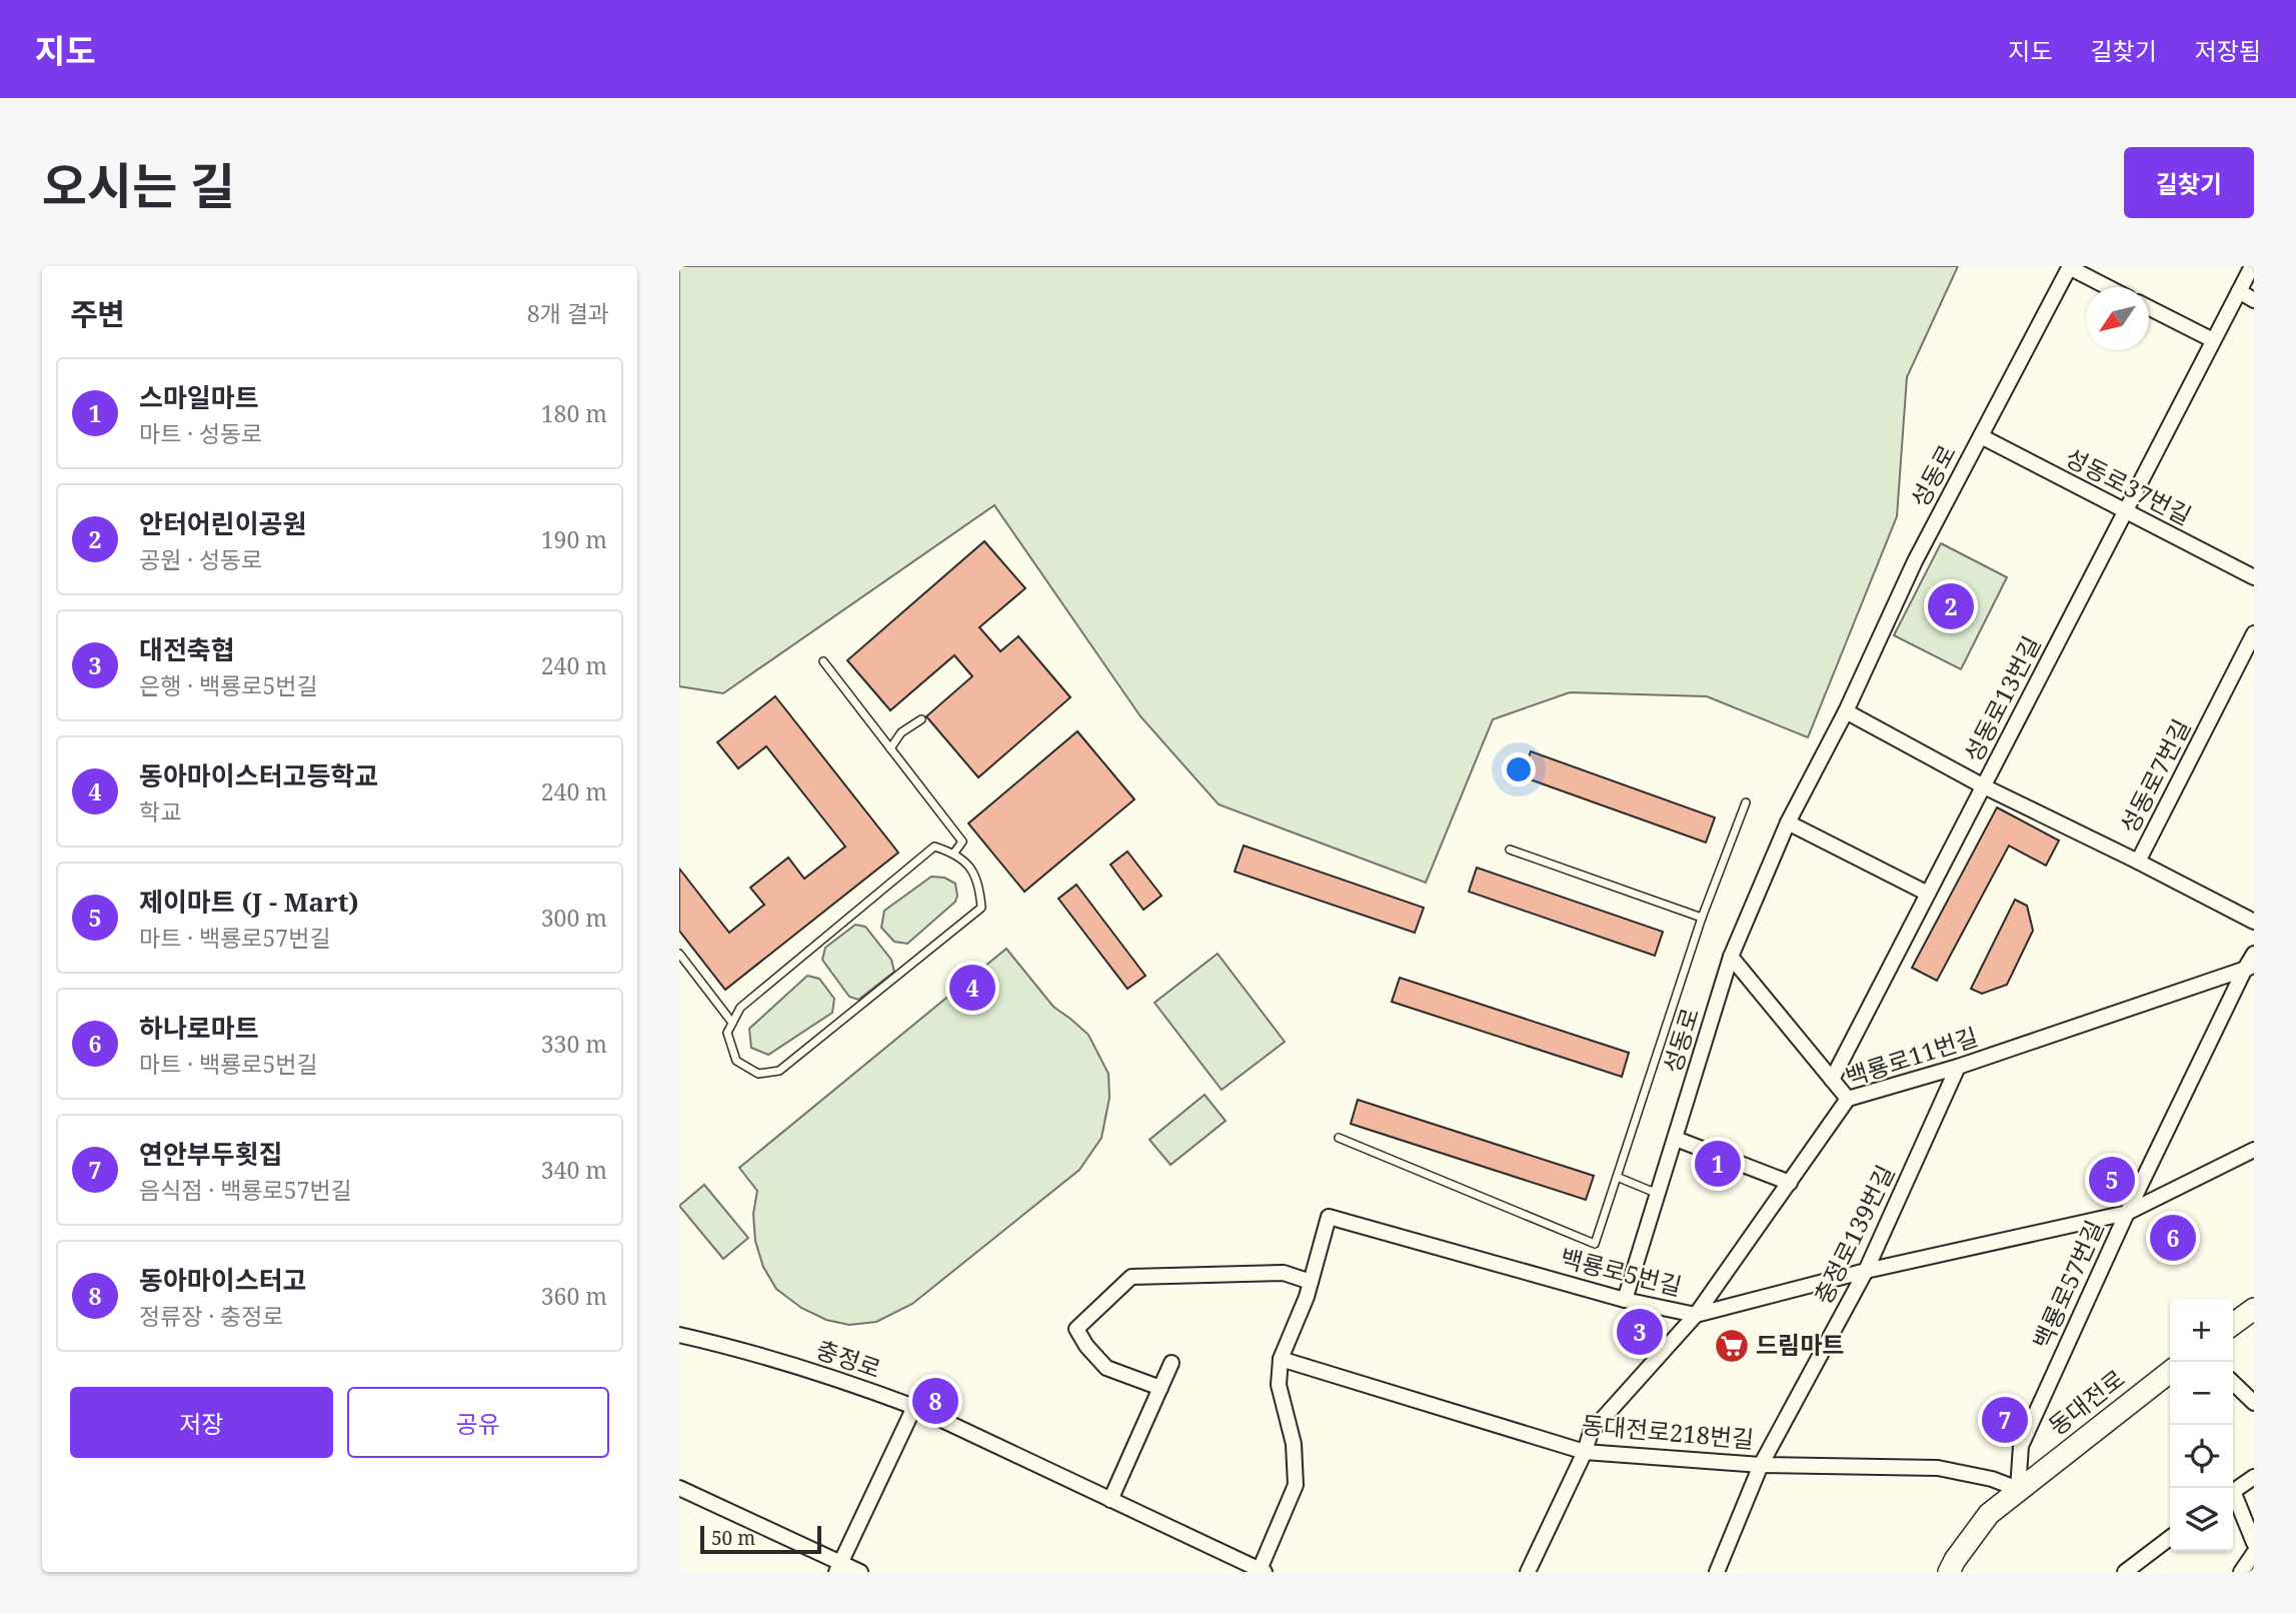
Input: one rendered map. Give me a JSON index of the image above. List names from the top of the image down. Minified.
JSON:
{"streets":{"main road":["동대전로"],"street":["성동로","성동로37번길","성동로13번길","성동로7번길","백룡로11번길","충정로139번길","백룡로5번길","백룡로57번길","충정로","동대전로218번길"]},"crossings":[["성동로","성동로37번길"],["성동로","백룡로5번길"],["성동로37번길","성동로13번길"],["성동로13번길","성동로7번길"],["백룡로11번길","충정로139번길"],["백룡로11번길","백룡로5번길"],["백룡로11번길","백룡로57번길"],["백룡로11번길","동대전로218번길"],["충정로139번길","백룡로5번길"],["충정로139번길","동대전로218번길"],["백룡로5번길","백룡로57번길"],["백룡로5번길","충정로"],["백룡로5번길","동대전로218번길"],["백룡로57번길","동대전로"],["백룡로57번길","동대전로218번길"],["동대전로","동대전로218번길"]],"places":{"supermarket":["드림마트"]},"scale_bar":"50 m","north":"bottom left","page":{"header":"지도","nav":["지도","길찾기","저장됨"],"title":"오시는 길","buttons":["길찾기",["저장","공유"]],"heading":["주변","8개 결과"],"list":[{"mark":"1","name":"스마일마트","note":"마트 · 성동로","value":"180 m"},{"mark":"2","name":"안터어린이공원","note":"공원 · 성동로","value":"190 m"},{"mark":"3","name":"대전축협","note":"은행 · 백룡로5번길","value":"240 m"},{"mark":"4","name":"동아마이스터고등학교","note":"학교","value":"240 m"},{"mark":"5","name":"제이마트 (J - Mart)","note":"마트 · 백룡로57번길","value":"300 m"},{"mark":"6","name":"하나로마트","note":"마트 · 백룡로5번길","value":"330 m"},{"mark":"7","name":"연안부두횟집","note":"음식점 · 백룡로57번길","value":"340 m"},{"mark":"8","name":"동아마이스터고","note":"정류장 · 충정로","value":"360 m"}],"pins":["2","4","1","5","6","3","8","7"],"map_buttons":["+","−"],"scale":"50 m"}}
